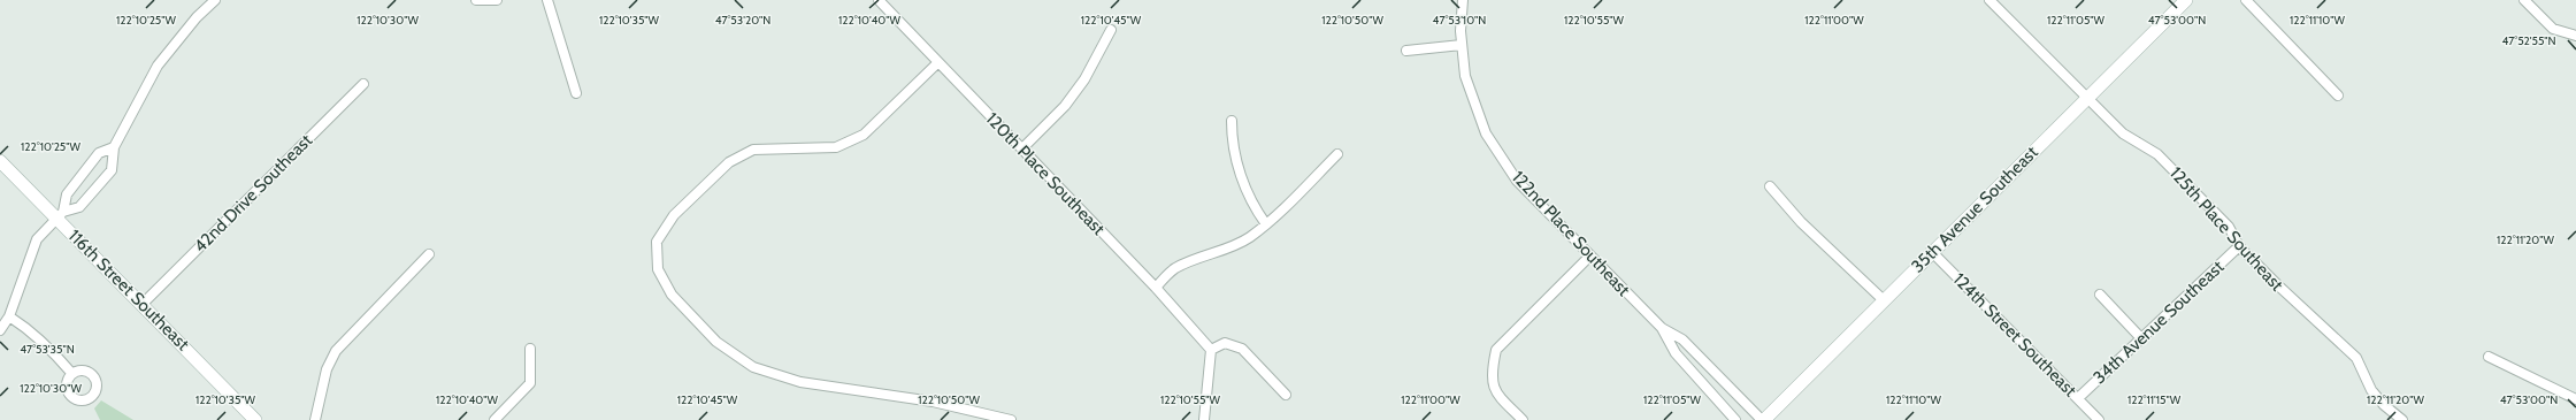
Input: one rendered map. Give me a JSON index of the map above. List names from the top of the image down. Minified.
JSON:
{"streets":{"street":["120th Place Southeast","42nd Drive Southeast","35th Avenue Southeast","125th Place Southeast","122nd Place Southeast","116th Street Southeast","34th Avenue Southeast","124th Street Southeast"]},"crossings":[["42nd Drive Southeast","116th Street Southeast"],["35th Avenue Southeast","125th Place Southeast"],["35th Avenue Southeast","122nd Place Southeast"],["35th Avenue Southeast","124th Street Southeast"],["125th Place Southeast","34th Avenue Southeast"],["34th Avenue Southeast","124th Street Southeast"]],"coordinates":["47°53'20\"N","47°53'10\"N","122°10'25\"W","122°10'30\"W","122°10'35\"W","122°10'40\"W","122°10'45\"W","122°10'50\"W","122°10'55\"W","122°11'00\"W","122°11'05\"W","47°53'00\"N","122°11'10\"W","47°52'55\"N","122°11'20\"W","47°53'35\"N","122°11'15\"W"]}
